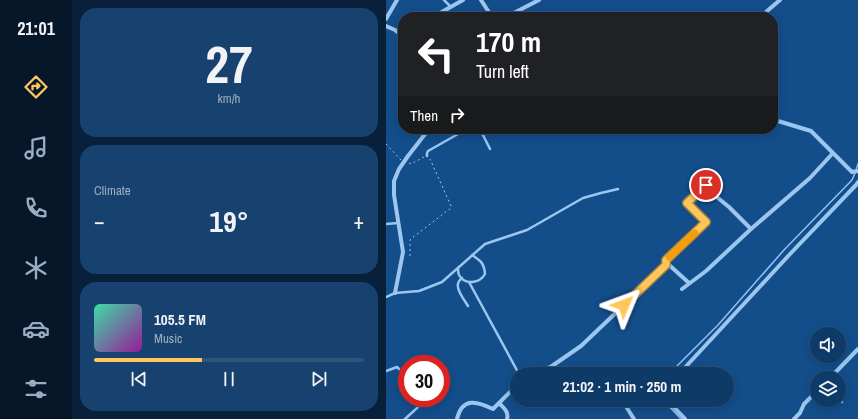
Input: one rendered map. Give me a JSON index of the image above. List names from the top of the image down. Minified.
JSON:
{"page":{"tabs":"21:01","tile":[["27","km/h"],"Climate"],"turn":["170 m","Turn left"],"then":"Then","heat":["−","19°","+"],"song":["105.5 FM","Music"],"limit":"30","trip":"21:02 · 1 min · 250 m"}}
